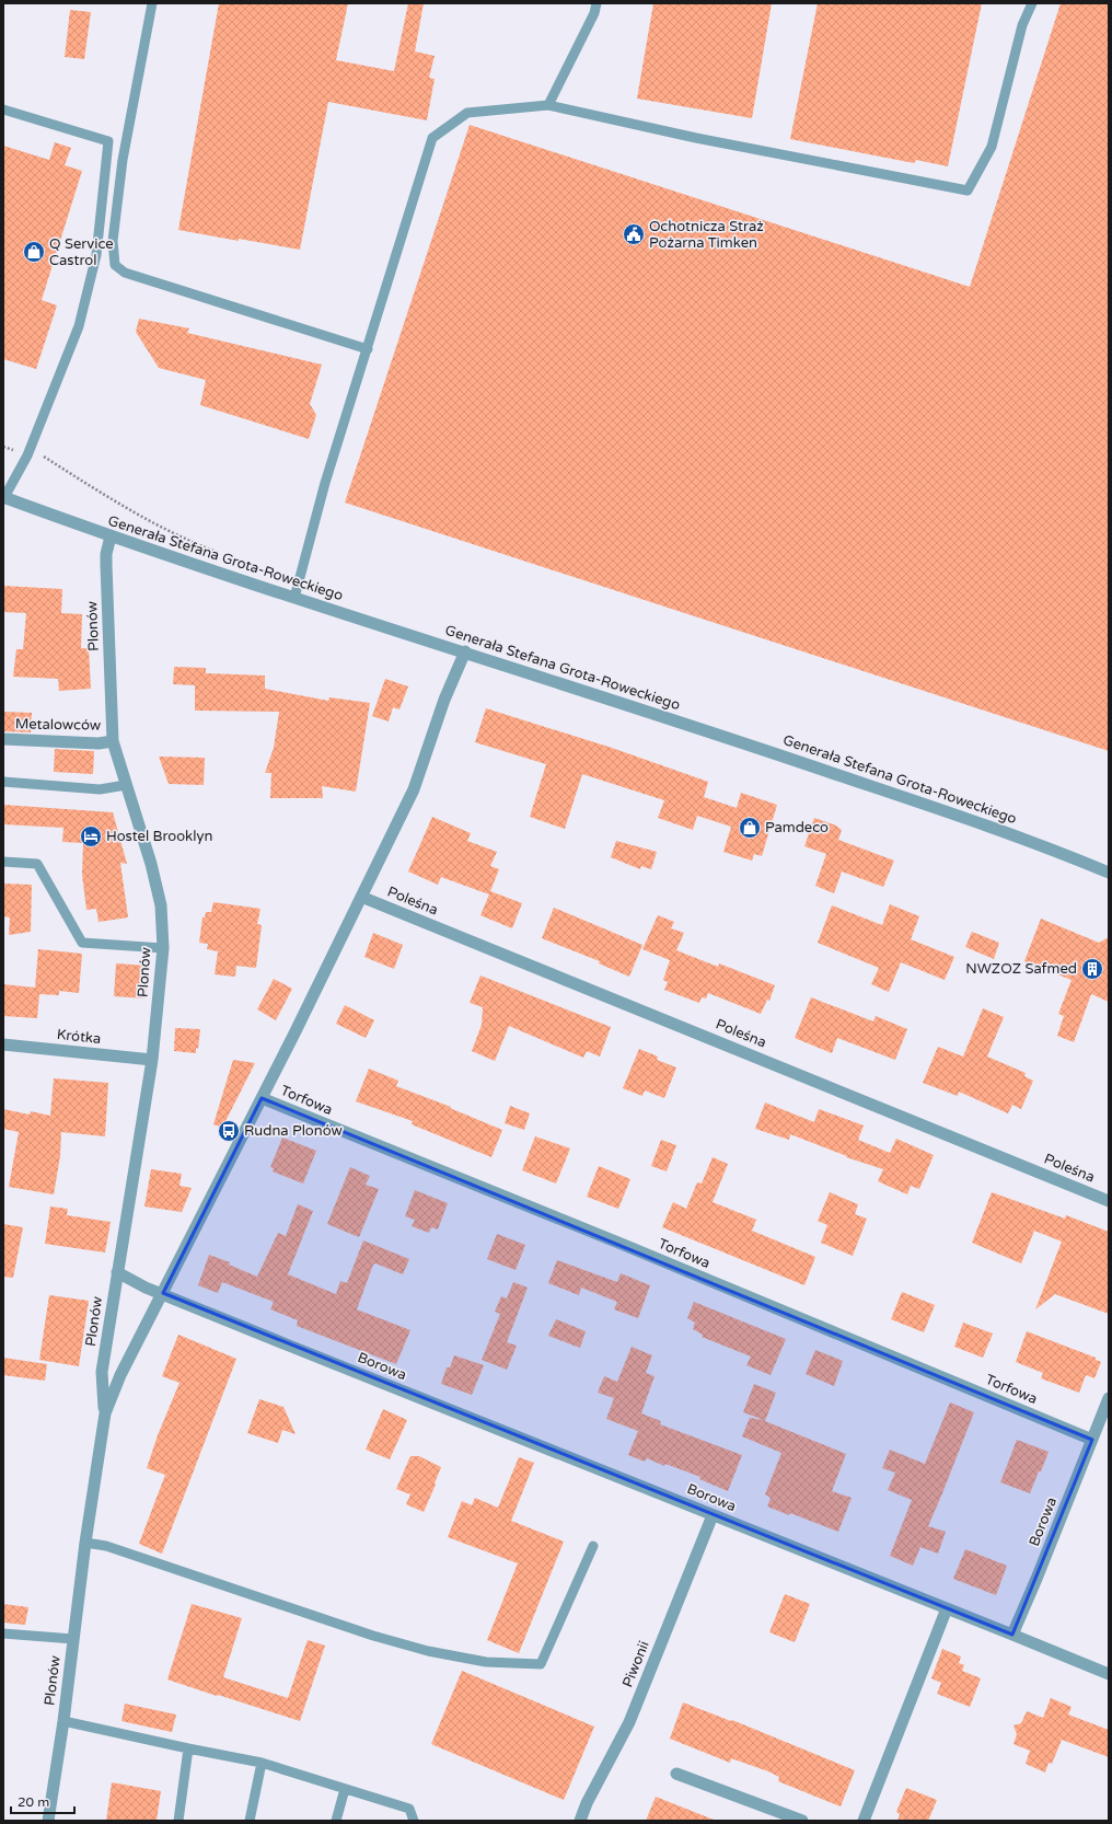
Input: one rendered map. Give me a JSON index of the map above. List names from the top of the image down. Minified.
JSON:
{"streets":{"street":["Generała Stefana Grota-Roweckiego","Plonów","Metalowców","Poleśna","Krótka","Torfowa","Borowa","Piwonii"]},"crossings":[["Generała Stefana Grota-Roweckiego","Plonów"],["Plonów","Metalowców"],["Plonów","Poleśna"],["Plonów","Krótka"],["Plonów","Torfowa"],["Plonów","Borowa"],["Torfowa","Borowa"],["Borowa","Piwonii"]],"places":{"public building":["Ochotnicza Straż Pożarna Timken"],"shop":["Q Service Castrol","Pamdeco"],"hotel":["Hostel Brooklyn"],"building":["NWZOZ Safmed"],"bus stop":["Rudna Plonów"]},"scale_bar":"20 m"}
